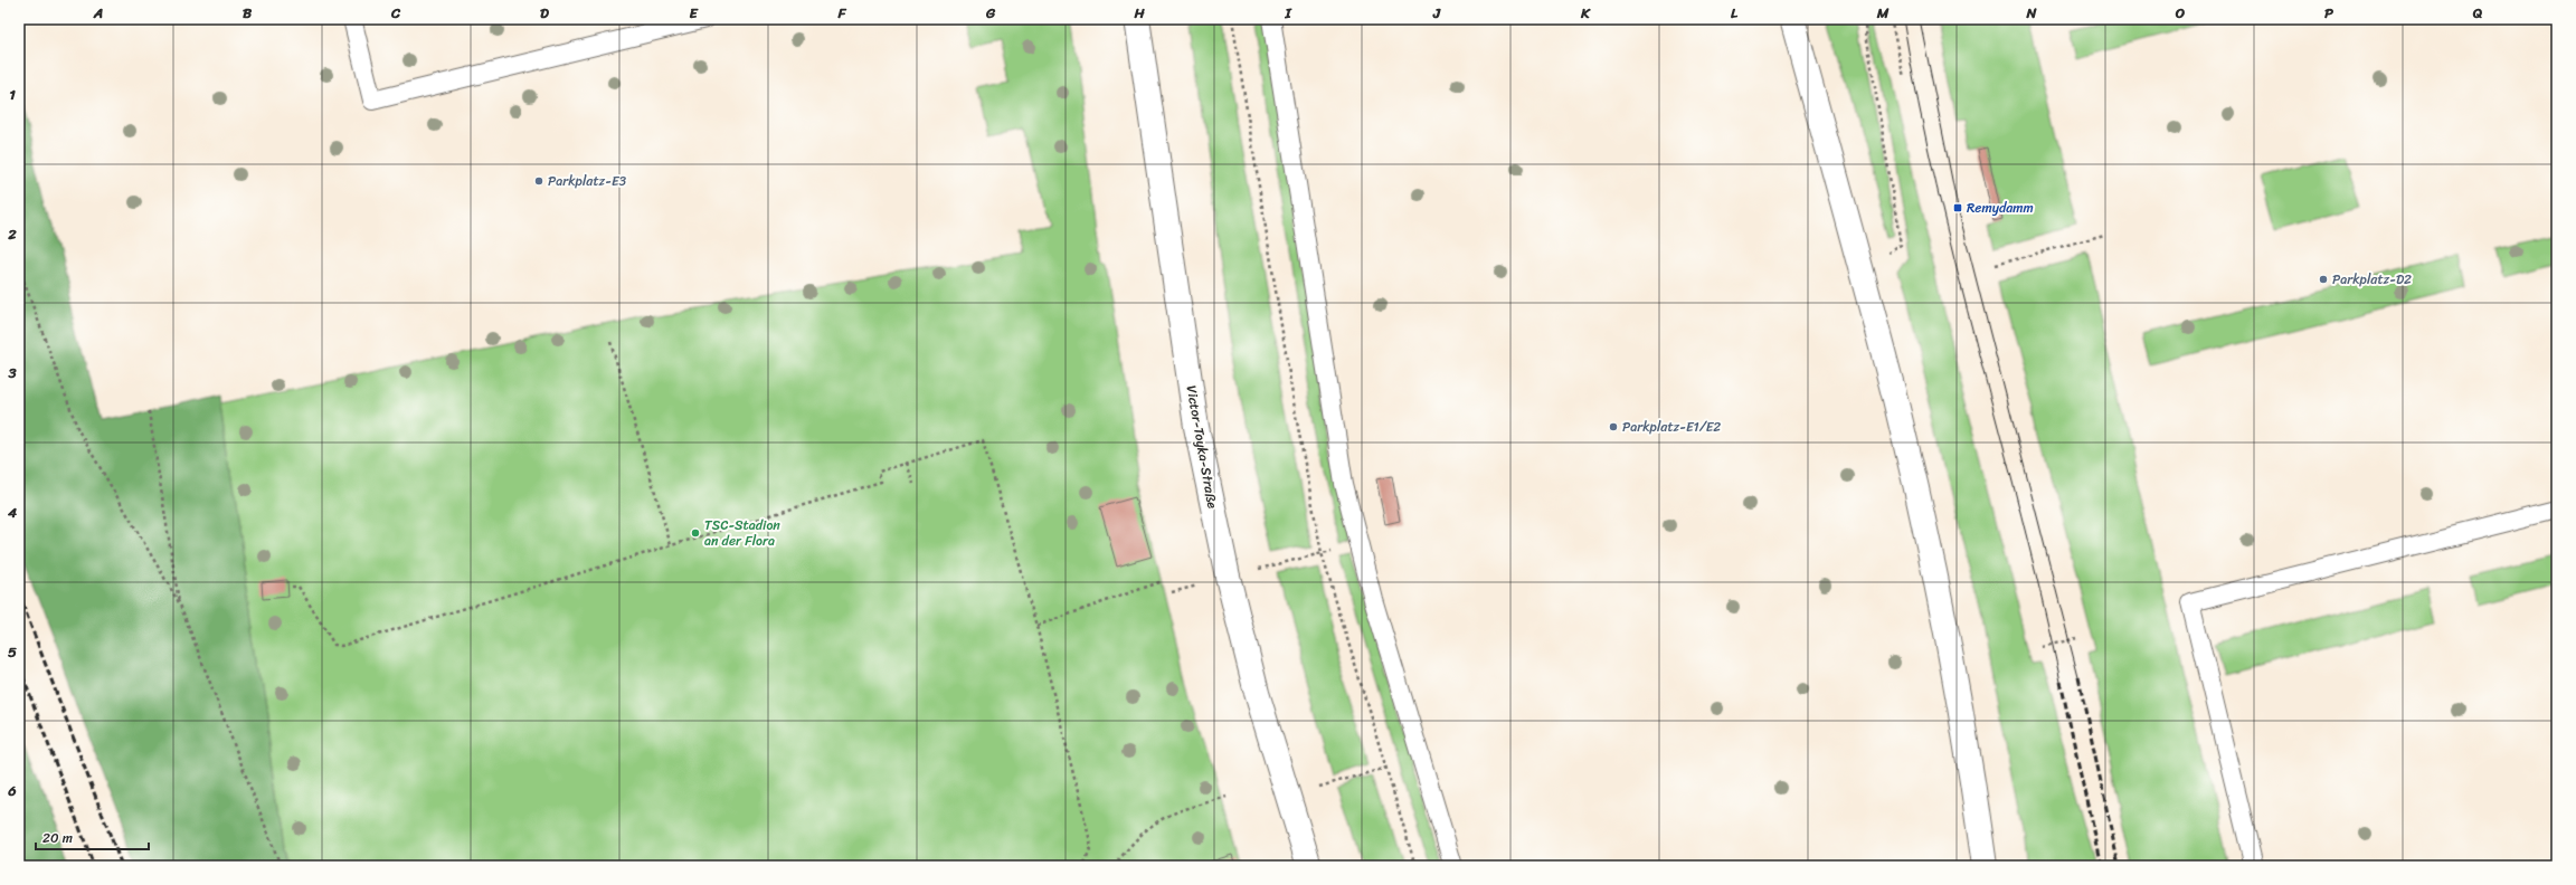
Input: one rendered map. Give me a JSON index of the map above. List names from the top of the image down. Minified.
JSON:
{"streets":{"street":["Victor-Toyka-Straße"]},"places":{"other":["Parkplatz-E3","Parkplatz-D2","Parkplatz-E1/E2","TSC-Stadion an der Flora"],"transit":["Remydamm"]},"scale_bar":"20 m","grid":{"columns":["A","B","C","D","E","F","G","H","I","J","K","L","M","N","O","P","Q"],"rows":["1","2","3","4","5","6"]}}
